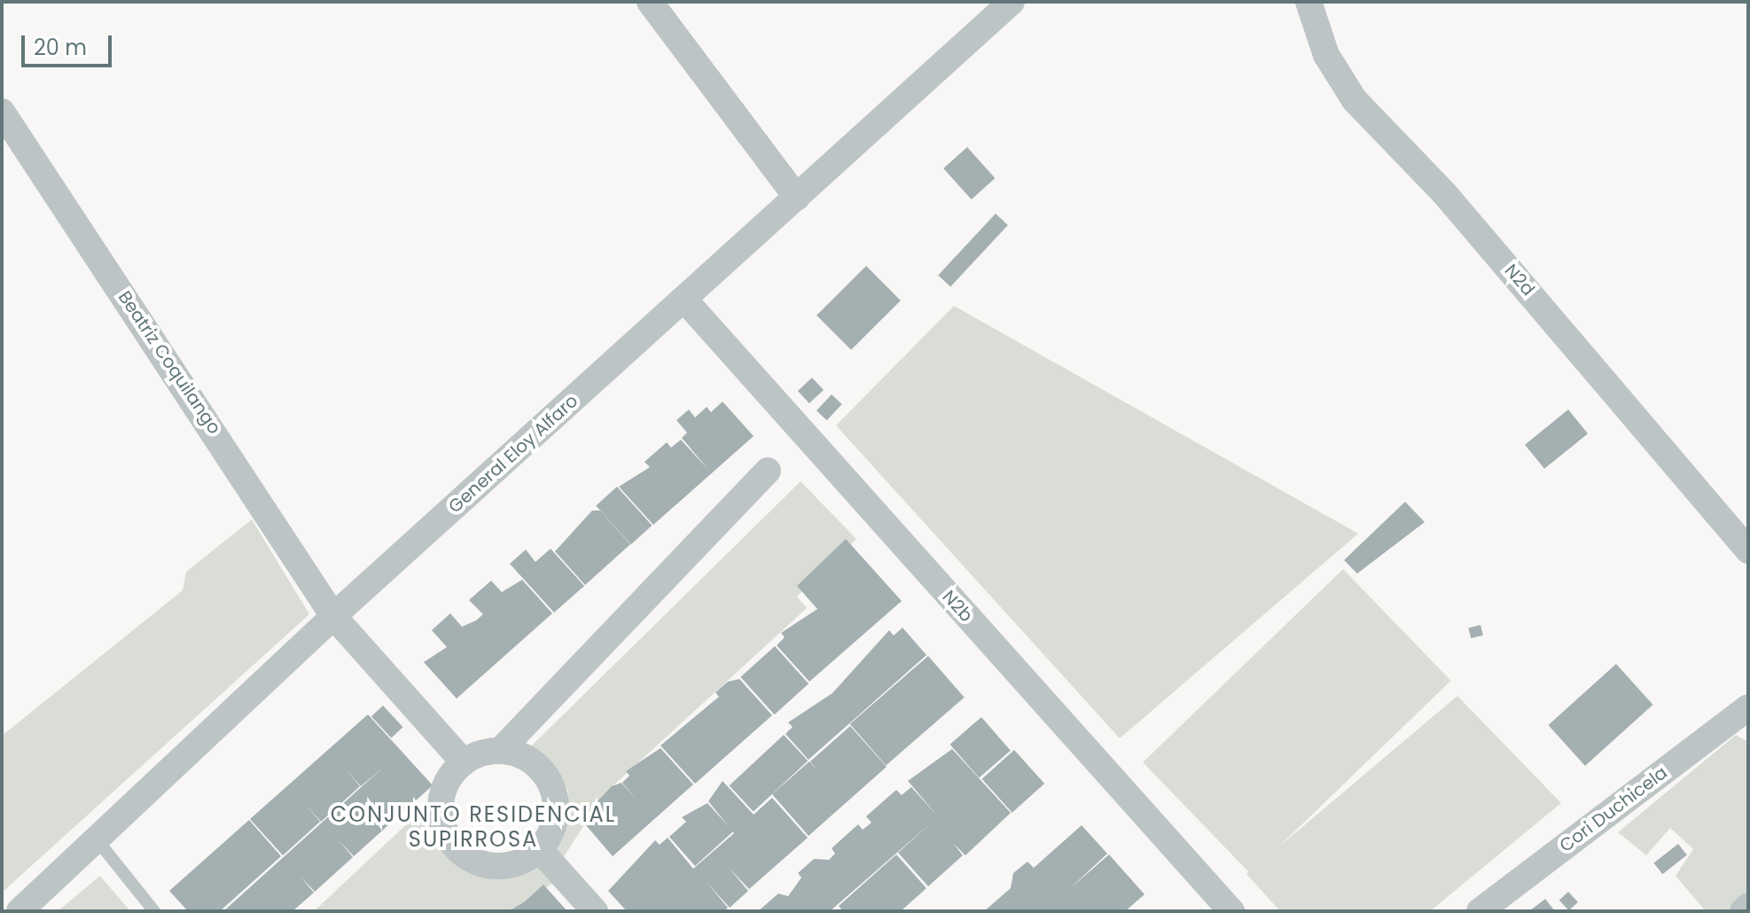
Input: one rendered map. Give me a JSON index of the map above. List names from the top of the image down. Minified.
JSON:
{"streets":{"street":["N2d","Beatriz Coquilango","General Eloy Alfaro","N2b","Cori Duchicela"]},"crossings":[["Beatriz Coquilango","General Eloy Alfaro"],["General Eloy Alfaro","N2b"]],"districts":["CONJUNTO RESIDENCIAL SUPIRROSA"],"scale_bar":"20 m"}
